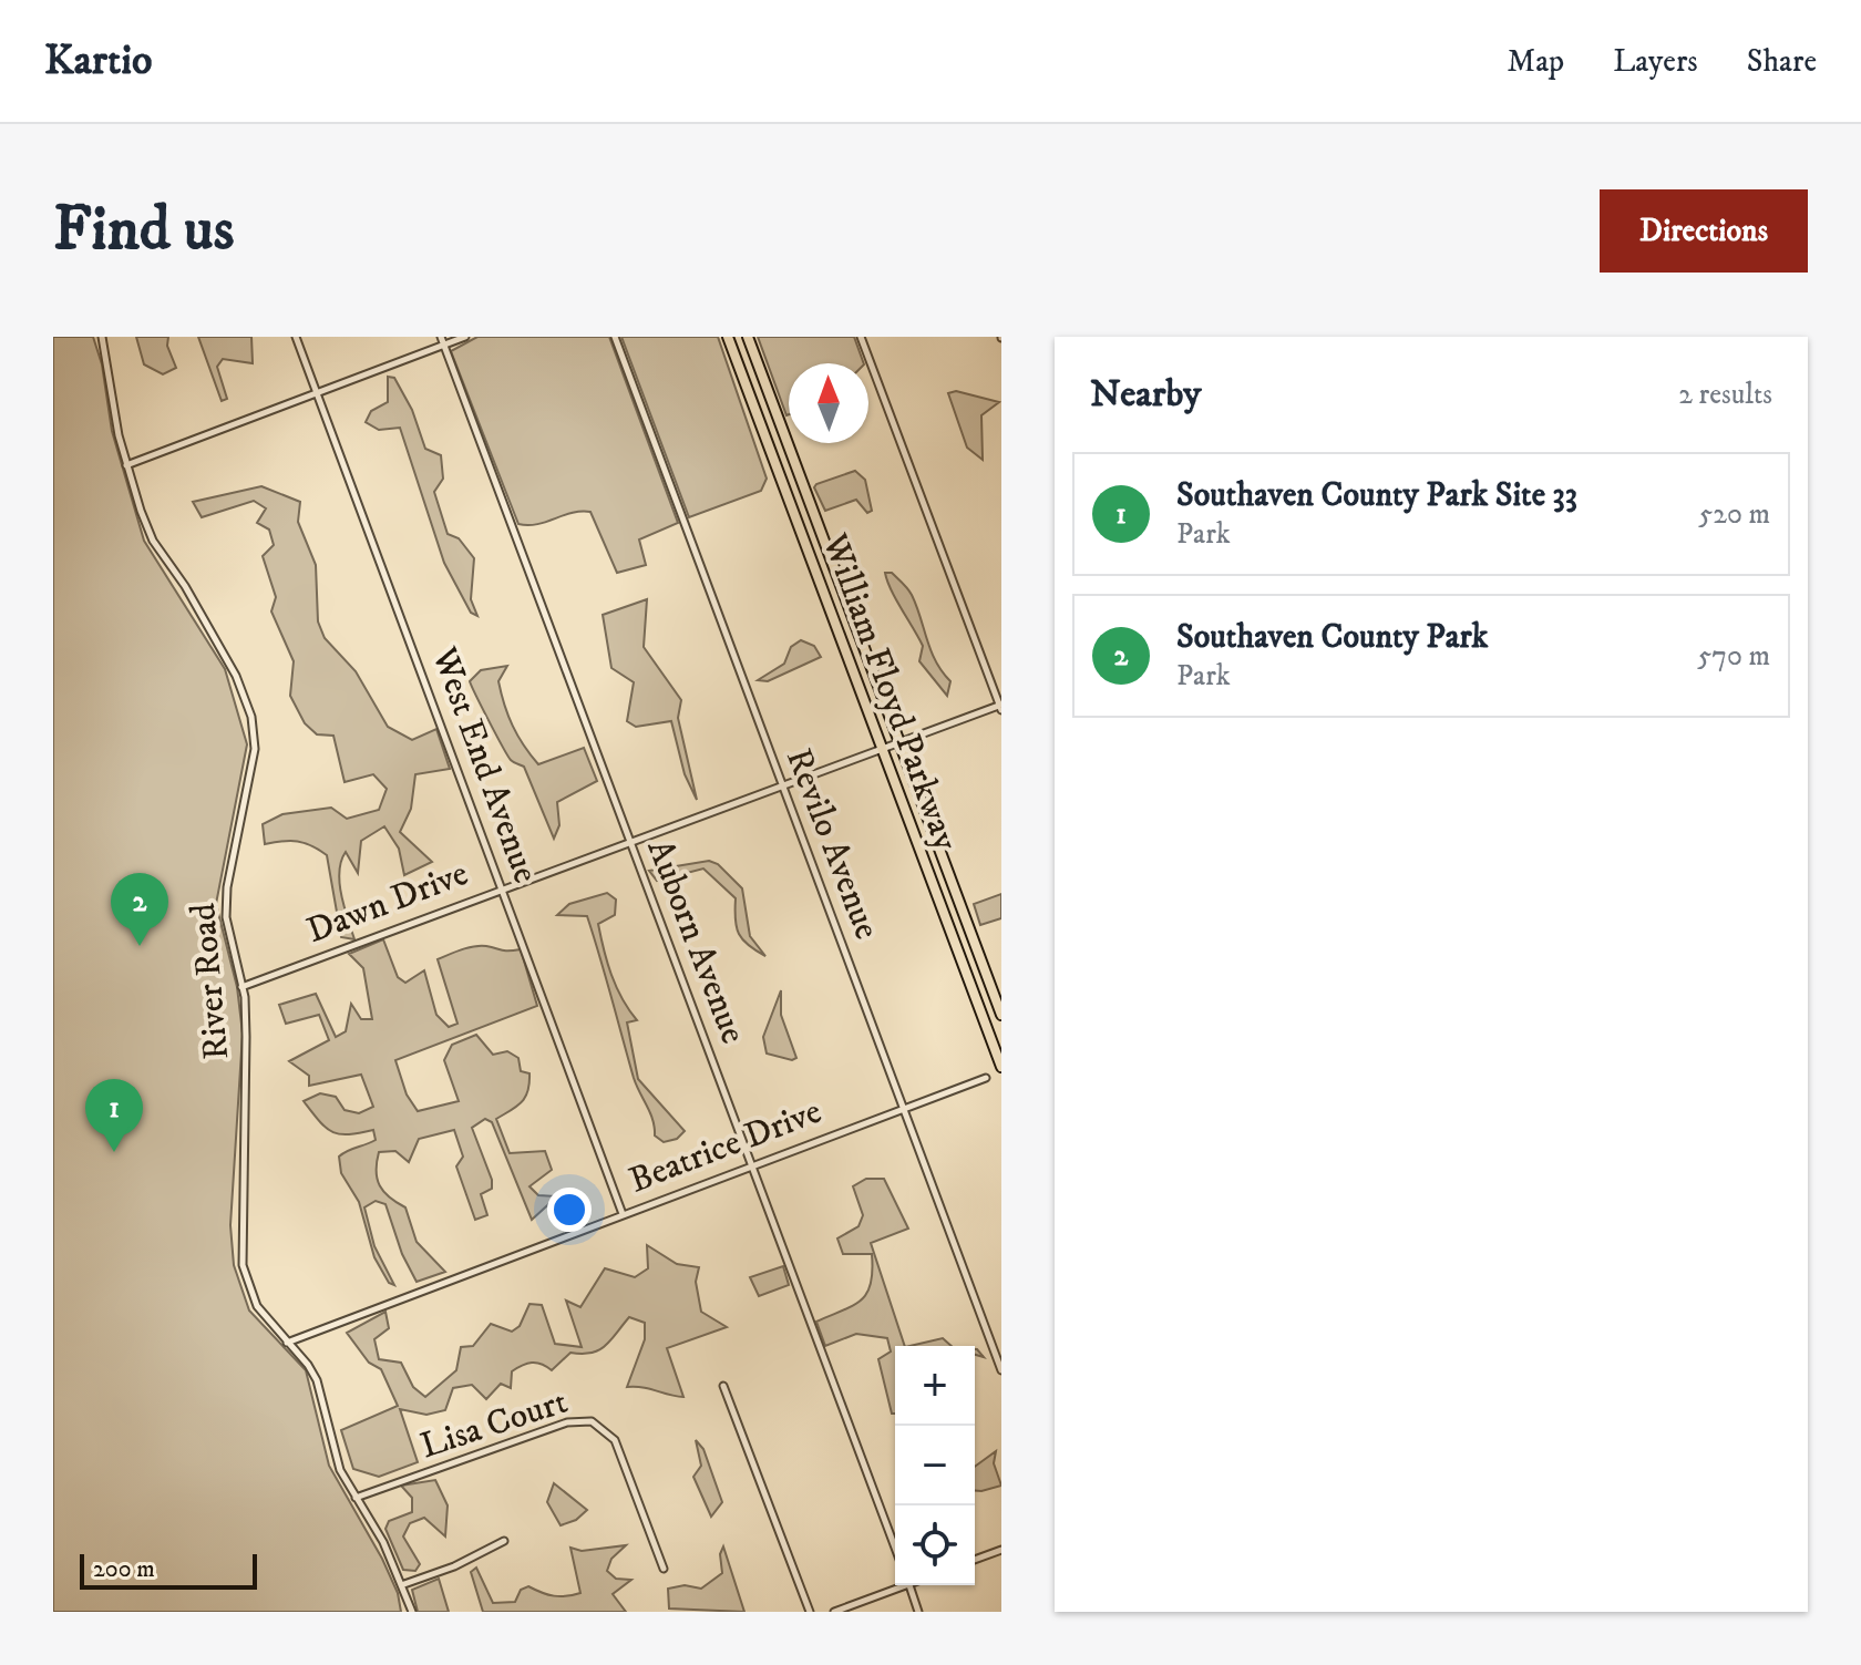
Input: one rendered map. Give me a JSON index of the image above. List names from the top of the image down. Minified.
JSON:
{"streets":{"highway":["William Floyd Parkway"],"street":["West End Avenue","Revilo Avenue","Dawn Drive","Auborn Avenue","River Road","Beatrice Drive","Lisa Court"]},"crossings":[["William Floyd Parkway","Dawn Drive"],["West End Avenue","Dawn Drive"],["West End Avenue","Beatrice Drive"],["Revilo Avenue","Dawn Drive"],["Revilo Avenue","Beatrice Drive"],["Dawn Drive","Auborn Avenue"],["Dawn Drive","River Road"],["Auborn Avenue","Beatrice Drive"],["River Road","Beatrice Drive"],["River Road","Lisa Court"]],"scale_bar":"200 m","north":"top","page":{"header":"Kartio","nav":["Map","Layers","Share"],"buttons":"Directions","title":"Find us","heading":["Nearby","2 results"],"list":[{"mark":"1","name":"Southaven County Park Site 33","note":"Park","value":"520 m"},{"mark":"2","name":"Southaven County Park","note":"Park","value":"570 m"}],"pins":["2","1"],"map_buttons":["+","−"],"scale":"200 m"}}
